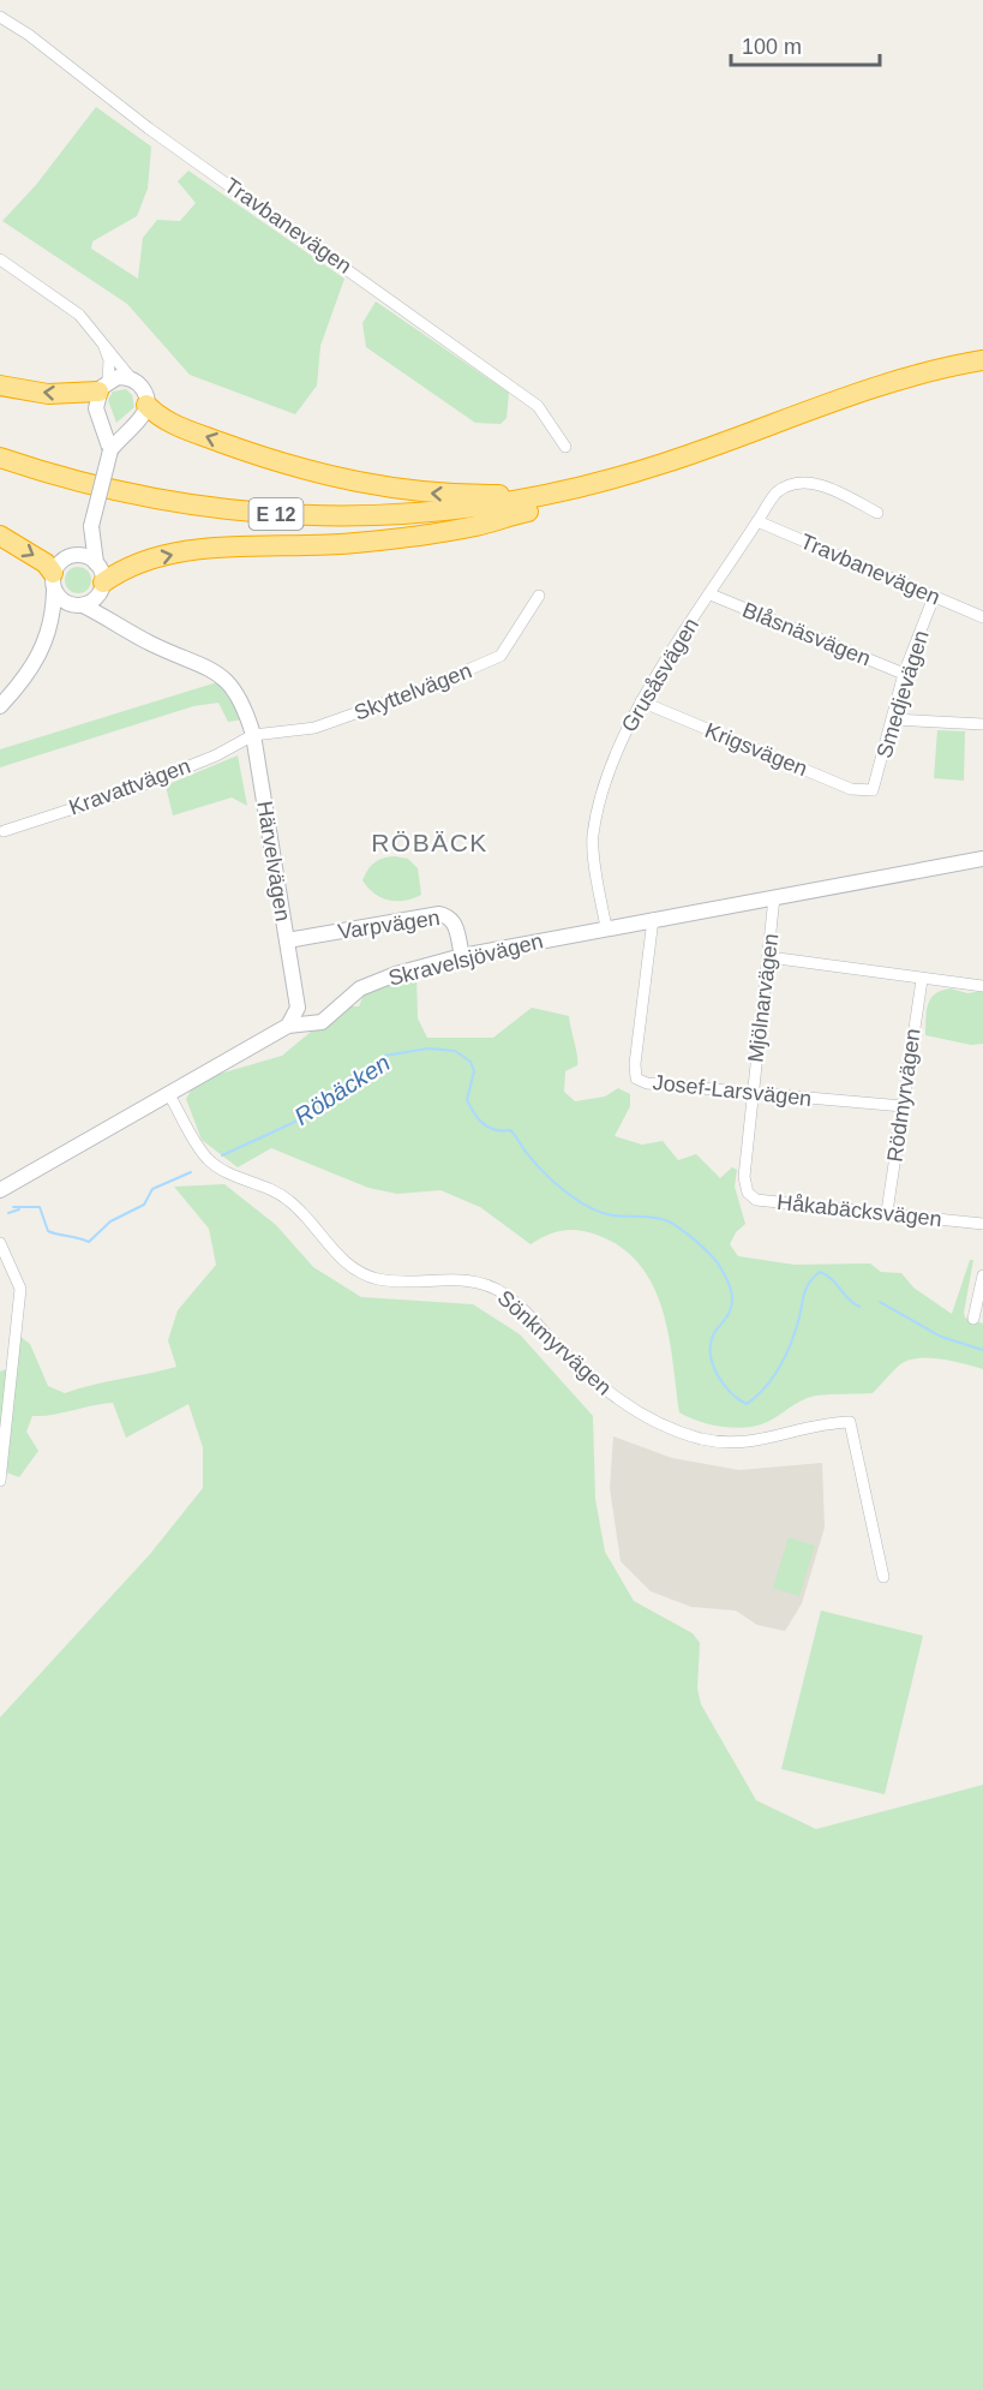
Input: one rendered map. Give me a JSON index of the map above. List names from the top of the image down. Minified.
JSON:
{"streets":{"highway":["E 12"],"street":["Travbanevägen","Blåsnäsvägen","Grusåsvägen","Skyttelvägen","Smedjevägen","Krigsvägen","Kravattvägen","Härvelvägen","Varpvägen","Skravelsjövägen","Mjölnarvägen","Josef-Larsvägen","Rödmyrvägen","Håkabäcksvägen","Sönkmyrvägen"]},"crossings":[["Travbanevägen","Grusåsvägen"],["Travbanevägen","Smedjevägen"],["Blåsnäsvägen","Grusåsvägen"],["Blåsnäsvägen","Smedjevägen"],["Grusåsvägen","Krigsvägen"],["Grusåsvägen","Skravelsjövägen"],["Skyttelvägen","Kravattvägen"],["Skyttelvägen","Härvelvägen"],["Smedjevägen","Krigsvägen"],["Kravattvägen","Härvelvägen"],["Härvelvägen","Varpvägen"],["Härvelvägen","Skravelsjövägen"],["Varpvägen","Skravelsjövägen"],["Skravelsjövägen","Mjölnarvägen"],["Skravelsjövägen","Josef-Larsvägen"],["Skravelsjövägen","Sönkmyrvägen"],["Mjölnarvägen","Josef-Larsvägen"],["Mjölnarvägen","Håkabäcksvägen"],["Josef-Larsvägen","Rödmyrvägen"],["Rödmyrvägen","Håkabäcksvägen"]],"districts":["RÖBÄCK"],"water":["Röbäcken"],"scale_bar":"100 m"}
